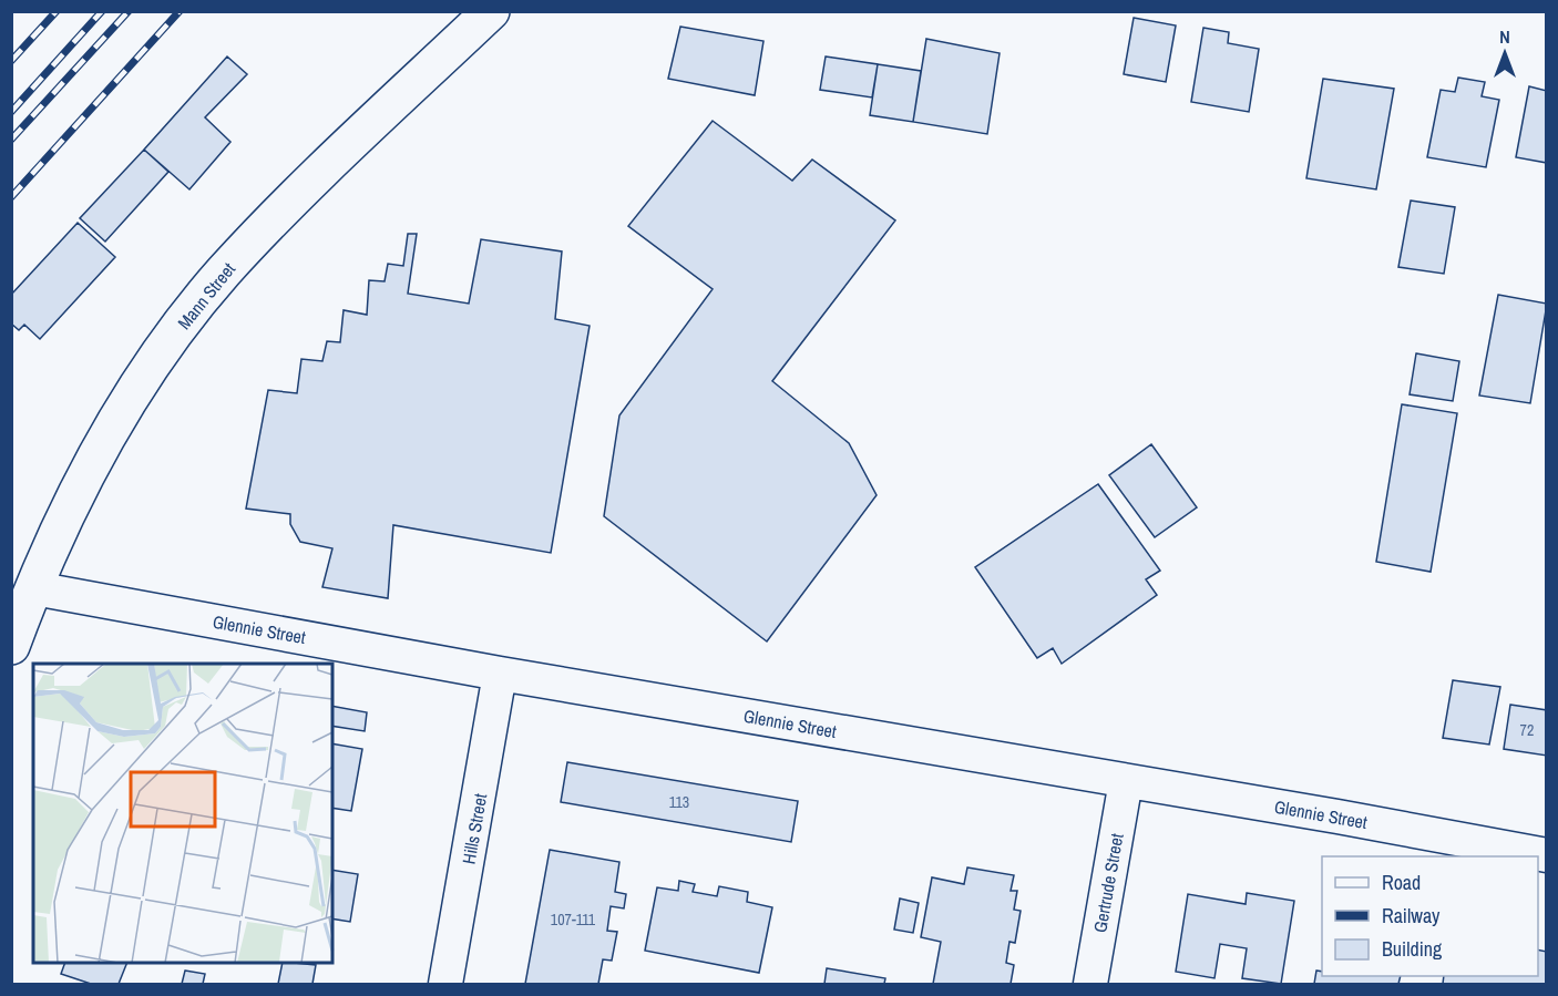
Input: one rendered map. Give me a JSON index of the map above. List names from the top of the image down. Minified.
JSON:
{"streets":{"main road":["Mann Street"],"street":["Glennie Street","Hills Street","Gertrude Street"]},"crossings":[["Mann Street","Glennie Street"],["Glennie Street","Hills Street"],["Glennie Street","Gertrude Street"]],"house_numbers":["72","113","107-111"],"legend":["Road","Railway","Building"],"north":"top"}
